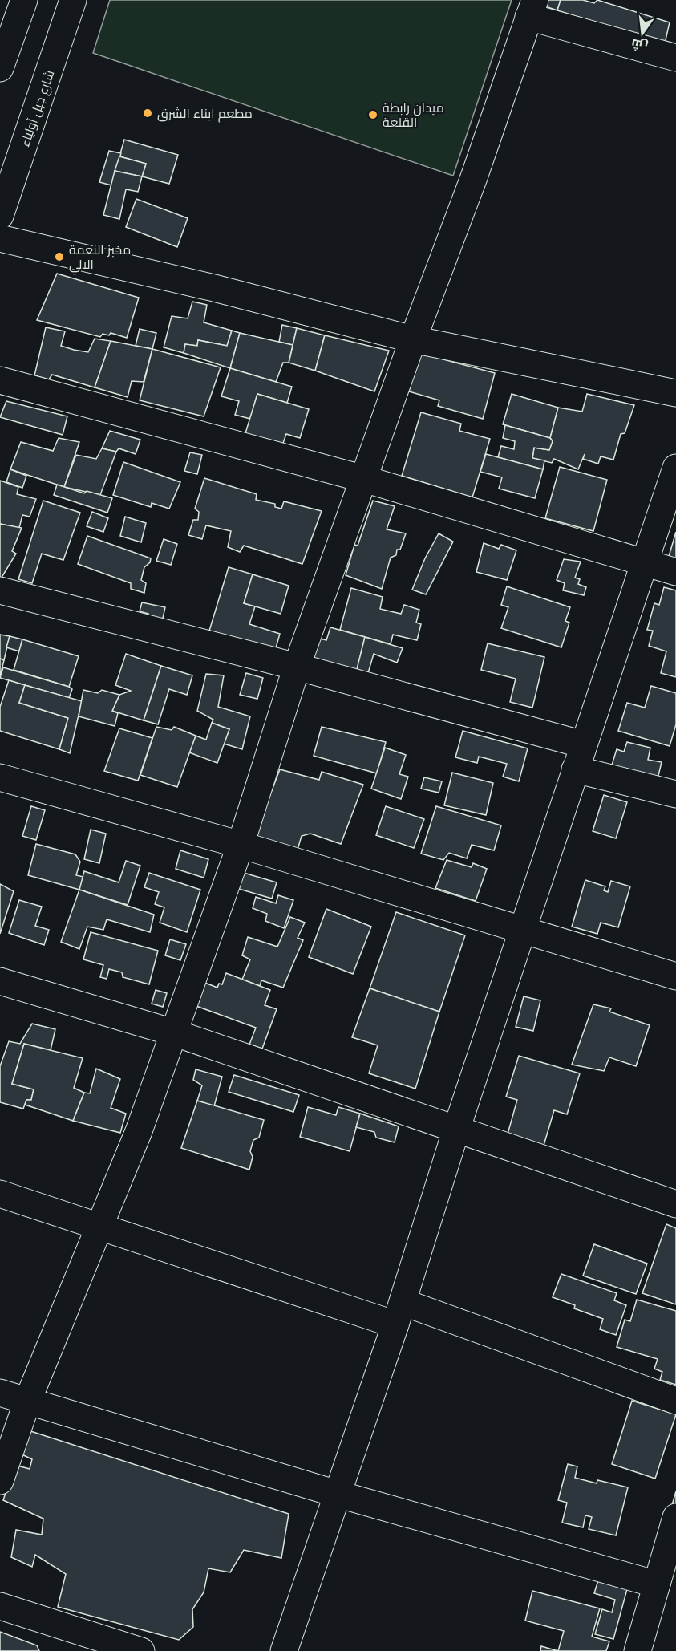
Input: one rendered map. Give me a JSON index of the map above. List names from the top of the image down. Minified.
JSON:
{"streets":{"street":["شارع جبل أولياء"]},"places":["مطعم ابناء الشرق","ميدان رابطة القلعة","مخبز النعمة الالي"],"north":"bottom"}
